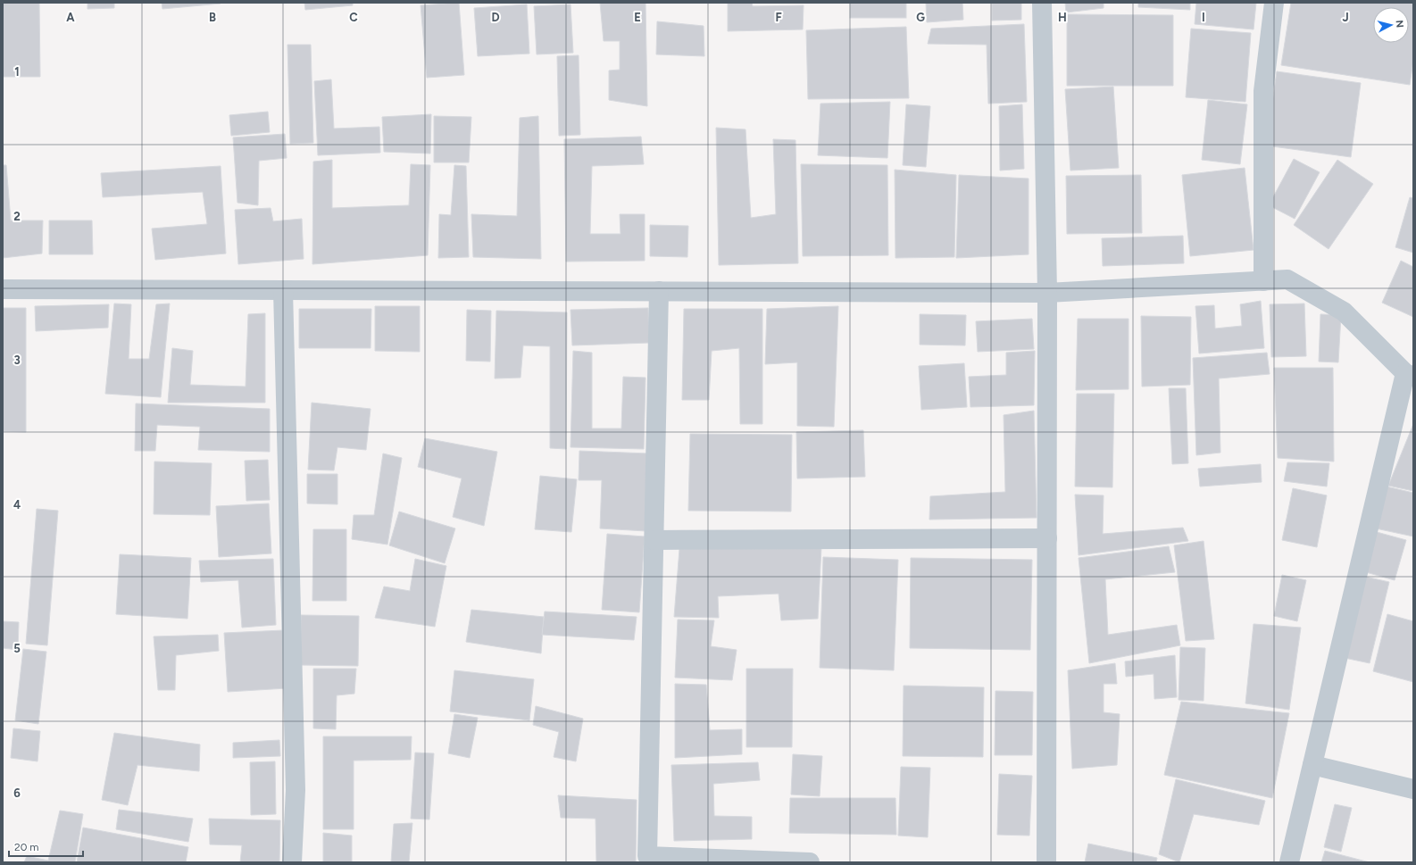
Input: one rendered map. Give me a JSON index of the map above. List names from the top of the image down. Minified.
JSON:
{"scale_bar":"20 m","north":"right","grid":{"columns":["A","B","C","D","E","F","G","H","I","J"],"rows":["1","2","3","4","5","6"]}}
